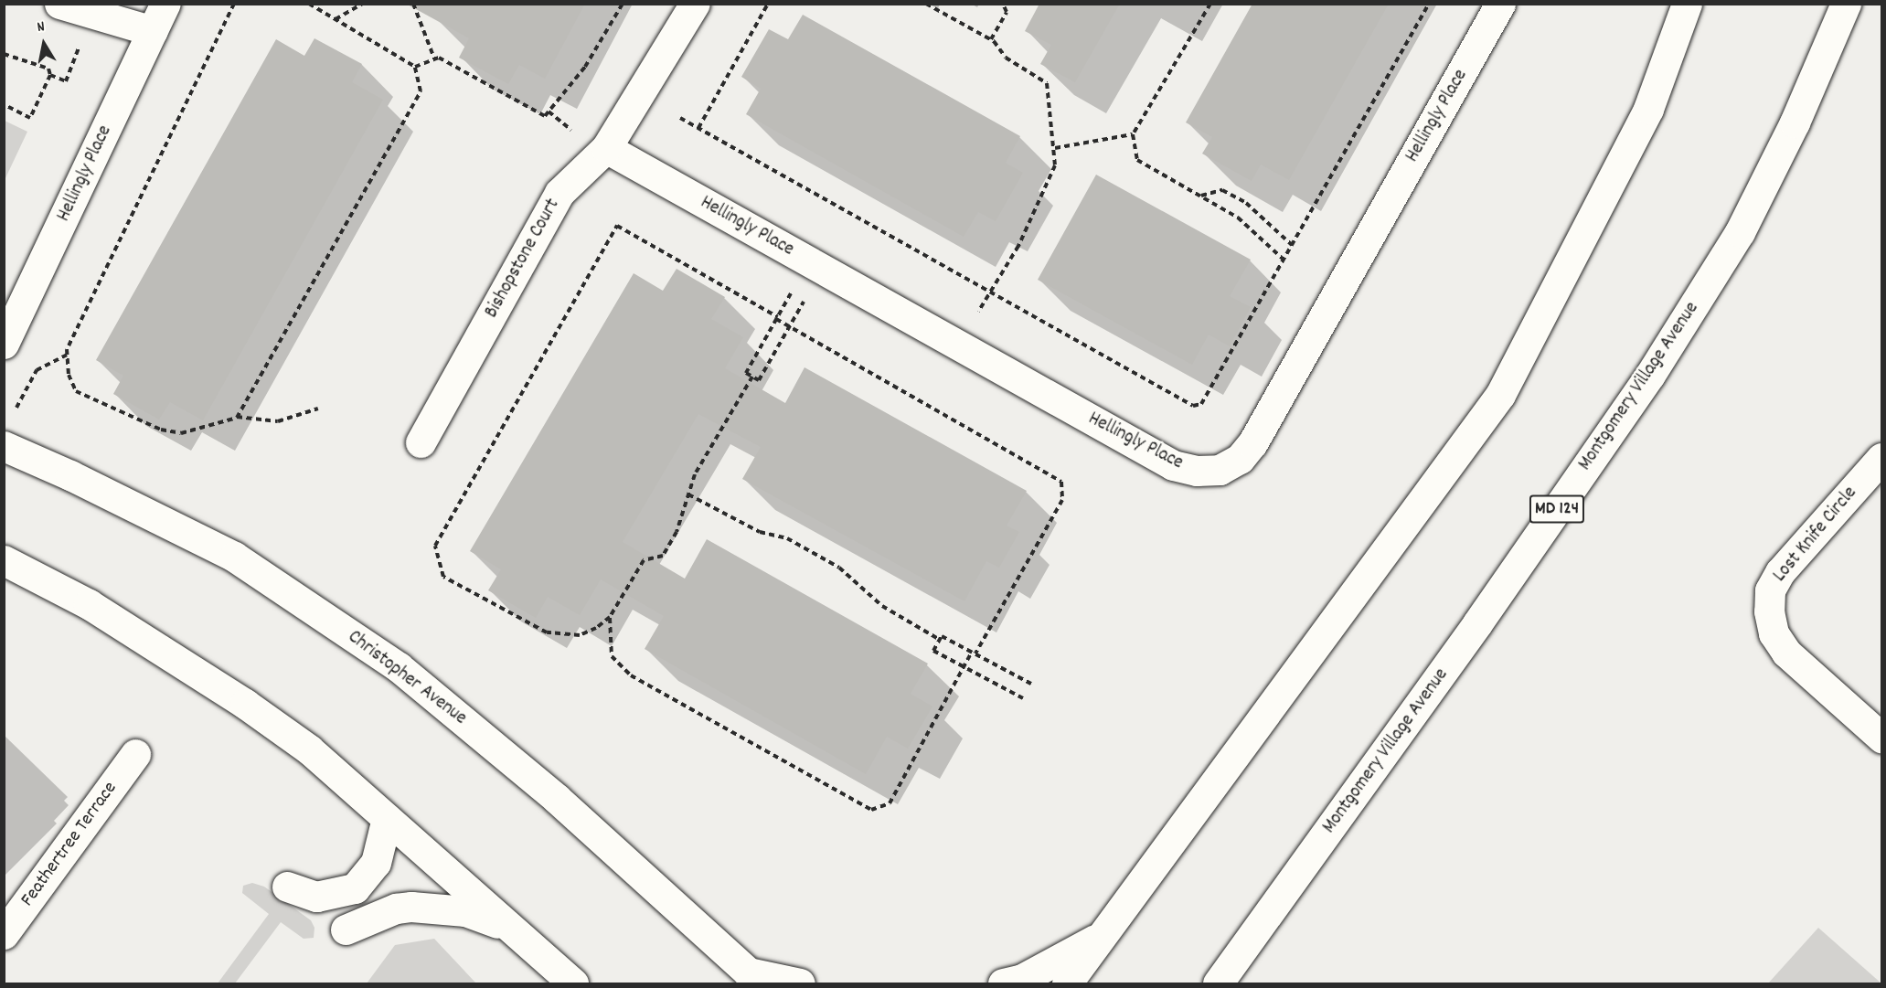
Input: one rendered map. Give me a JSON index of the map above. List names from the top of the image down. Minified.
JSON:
{"streets":{"street":["Hellingly Place","Bishopstone Court","Montgomery Village Avenue","MD 124","Lost Knife Circle","Christopher Avenue","Feathertree Terrace"]},"crossings":[["Hellingly Place","Bishopstone Court"]],"north":"top"}
